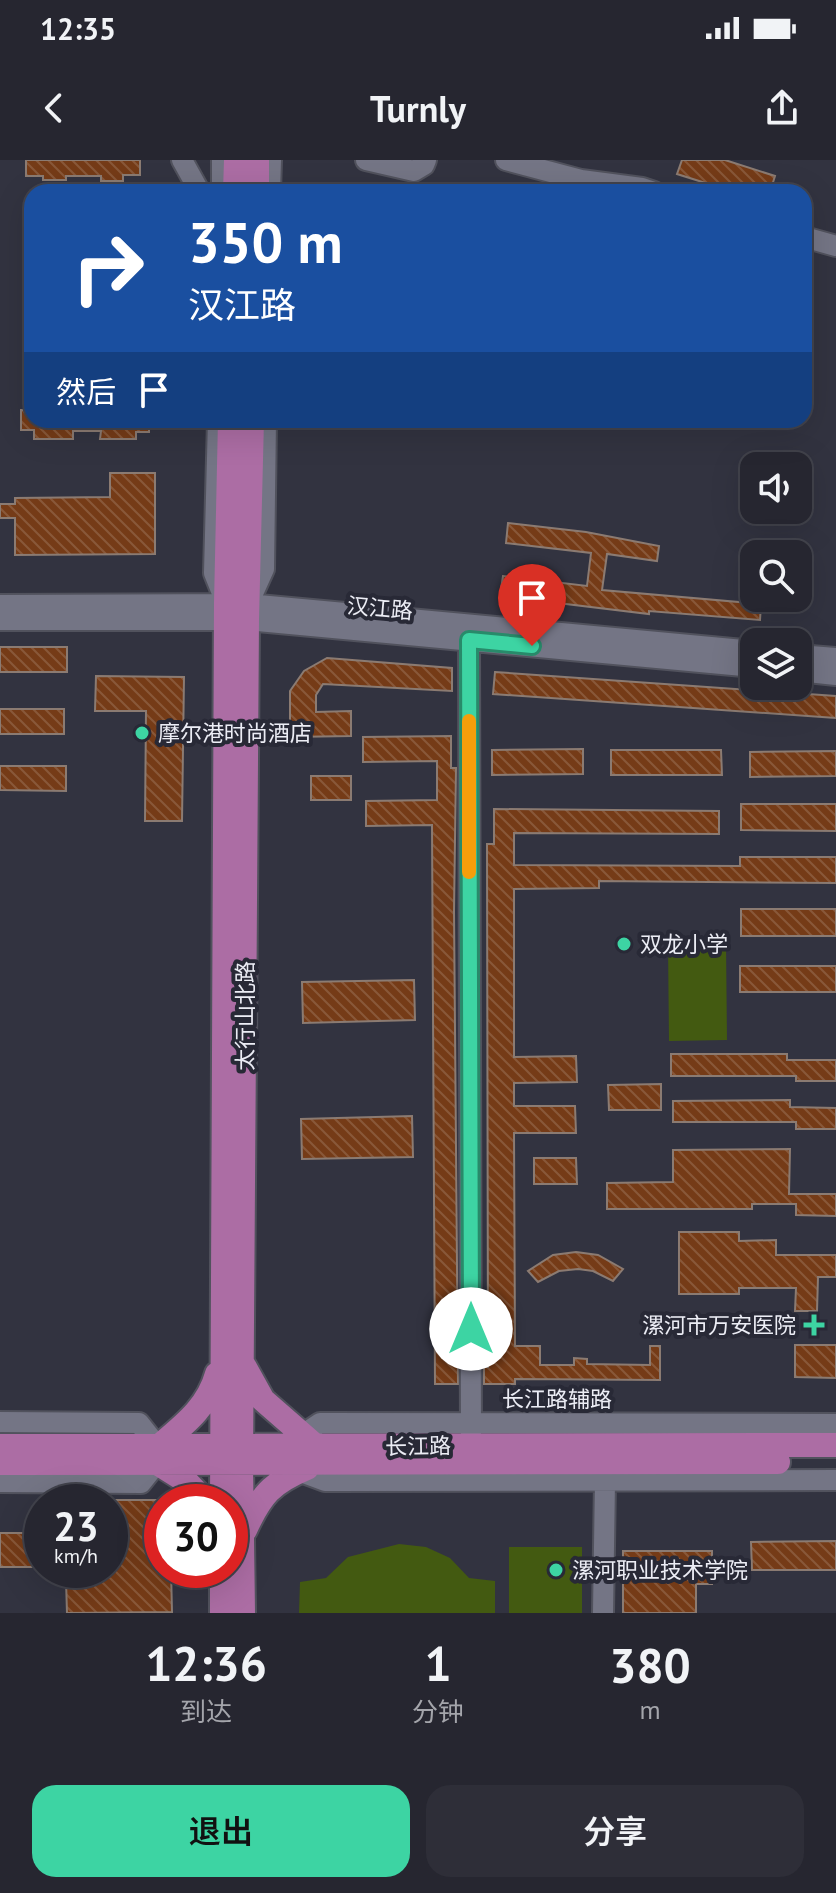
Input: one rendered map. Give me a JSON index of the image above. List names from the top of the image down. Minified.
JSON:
{"streets":{"main road":["太行山北路","长江路"],"street":["汉江路","长江路辅路"]},"crossings":[["汉江路","太行山北路"],["太行山北路","长江路"],["长江路辅路","长江路"]],"places":{"other":["摩尔港时尚酒店","双龙小学","漯河职业技术学院"],"health":["漯河市万安医院"]},"page":{"status":"12:35","header":"Turnly","turn":["350 m","汉江路"],"then":"然后","speed":"23 km/h","limit":"30","eta":["12:36","到达","1","分钟","380","m"],"buttons":["退出","分享"]}}
